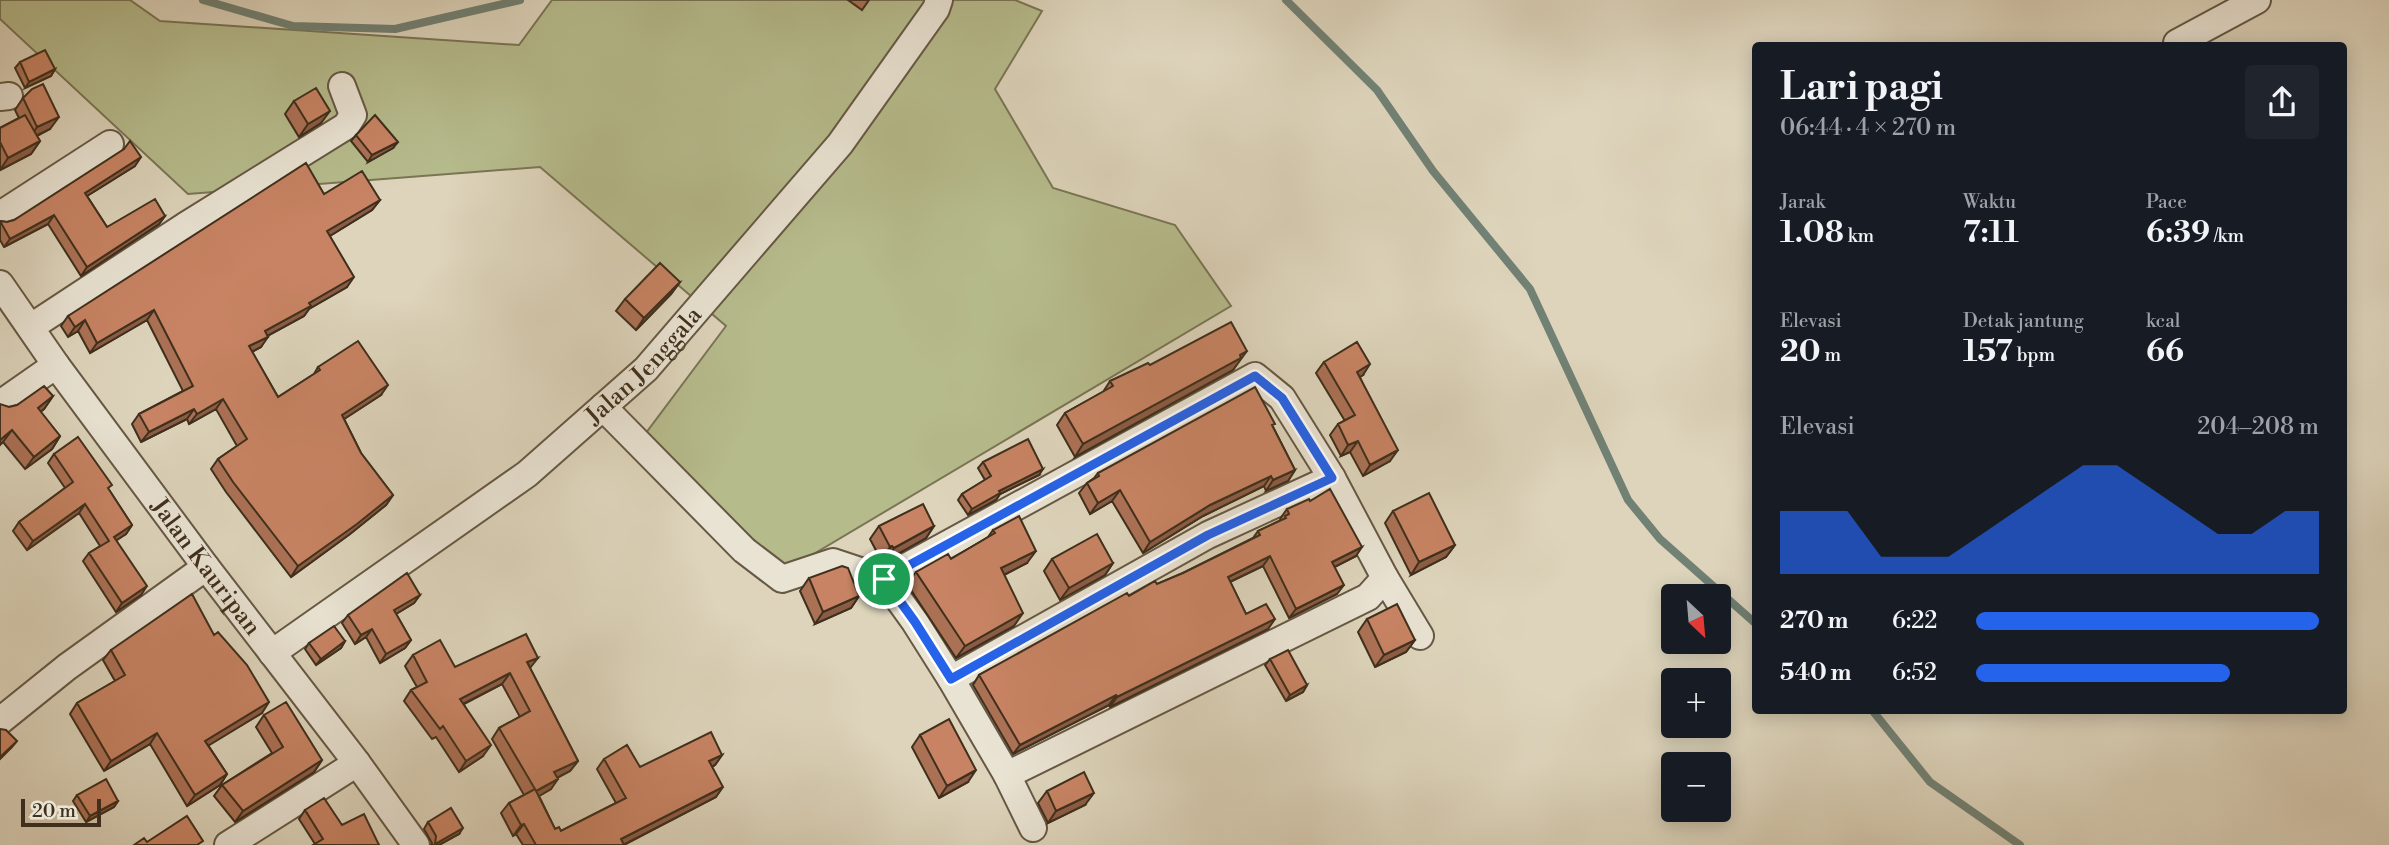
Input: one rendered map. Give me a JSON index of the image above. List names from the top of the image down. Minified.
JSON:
{"streets":{"street":["Jalan Jenggala","Jalan Kauripan"]},"crossings":[["Jalan Jenggala","Jalan Kauripan"]],"scale_bar":"20 m","north":"bottom right","page":{"heading":["Lari pagi","06:44 · 4 × 270 m"],"stats":[["Jarak","1.08 km"],["Waktu","7:11"],["Pace","6:39 /km"],["Elevasi","20 m"],["Detak jantung","157 bpm"],["kcal","66"]],"chart":["Elevasi","204–208 m"],"map_buttons":["+","−"],"list":[{"name":"270 m","note":"6:22"},{"name":"540 m","note":"6:52"}],"scale":"20 m"}}
